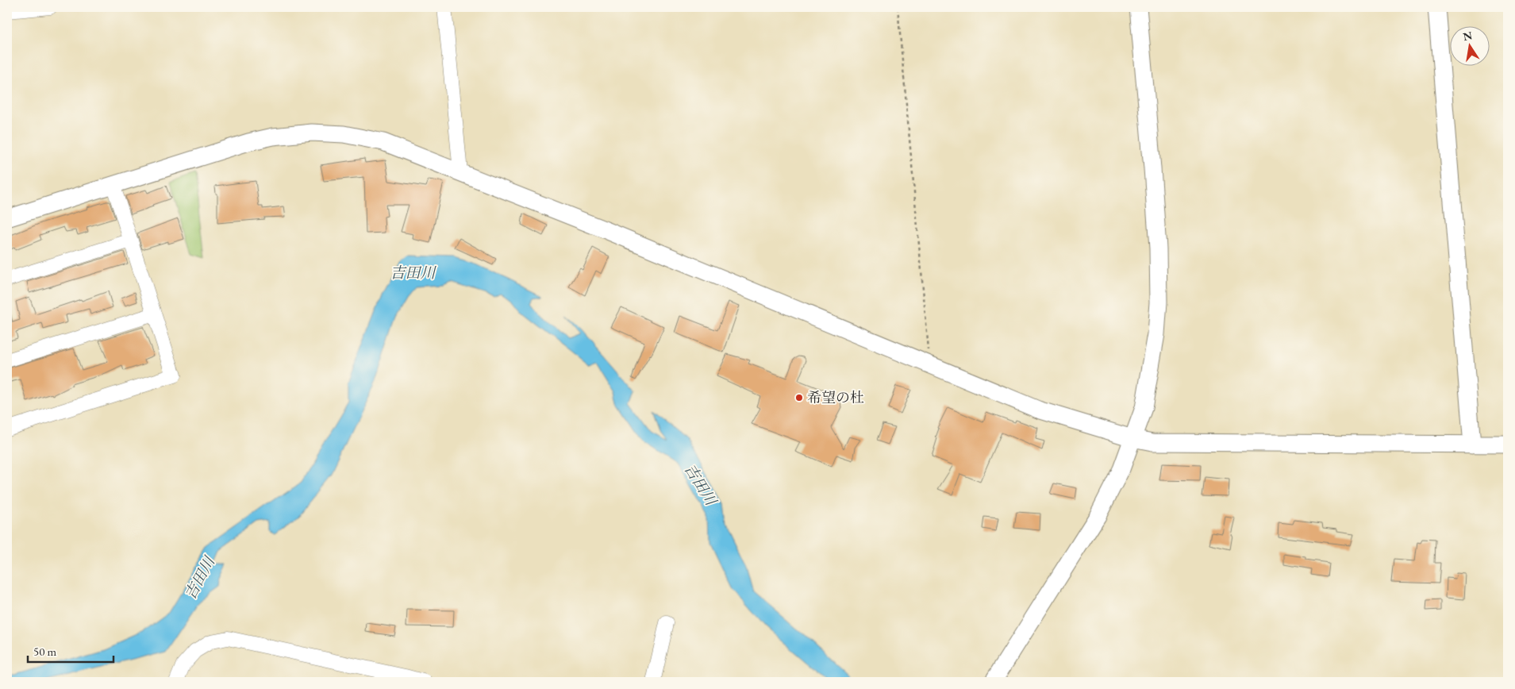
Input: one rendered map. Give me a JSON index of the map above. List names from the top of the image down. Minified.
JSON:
{"water":["吉田川"],"places":["希望の杜"],"scale_bar":"50 m","north":"top"}
